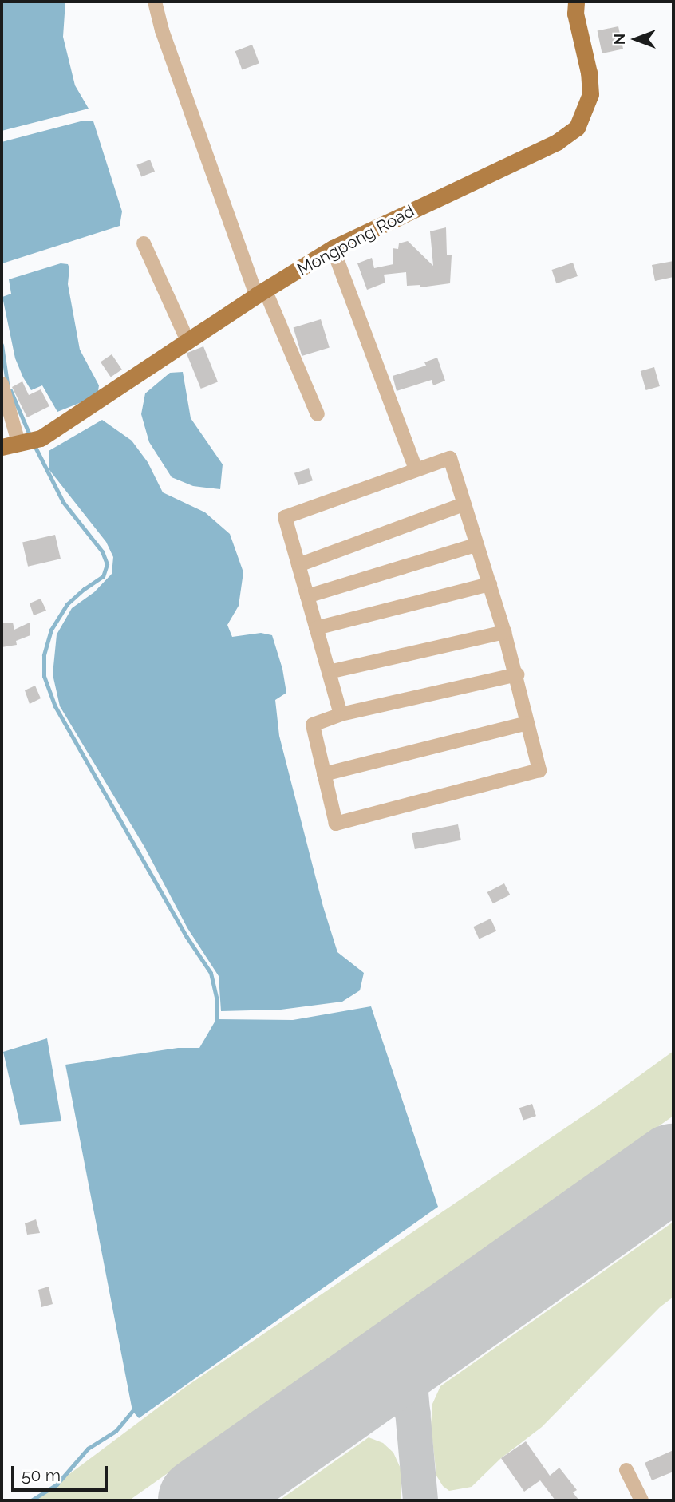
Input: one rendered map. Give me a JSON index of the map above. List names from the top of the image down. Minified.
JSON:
{"streets":{"main road":["Mongpong Road"]},"scale_bar":"50 m","north":"left"}
